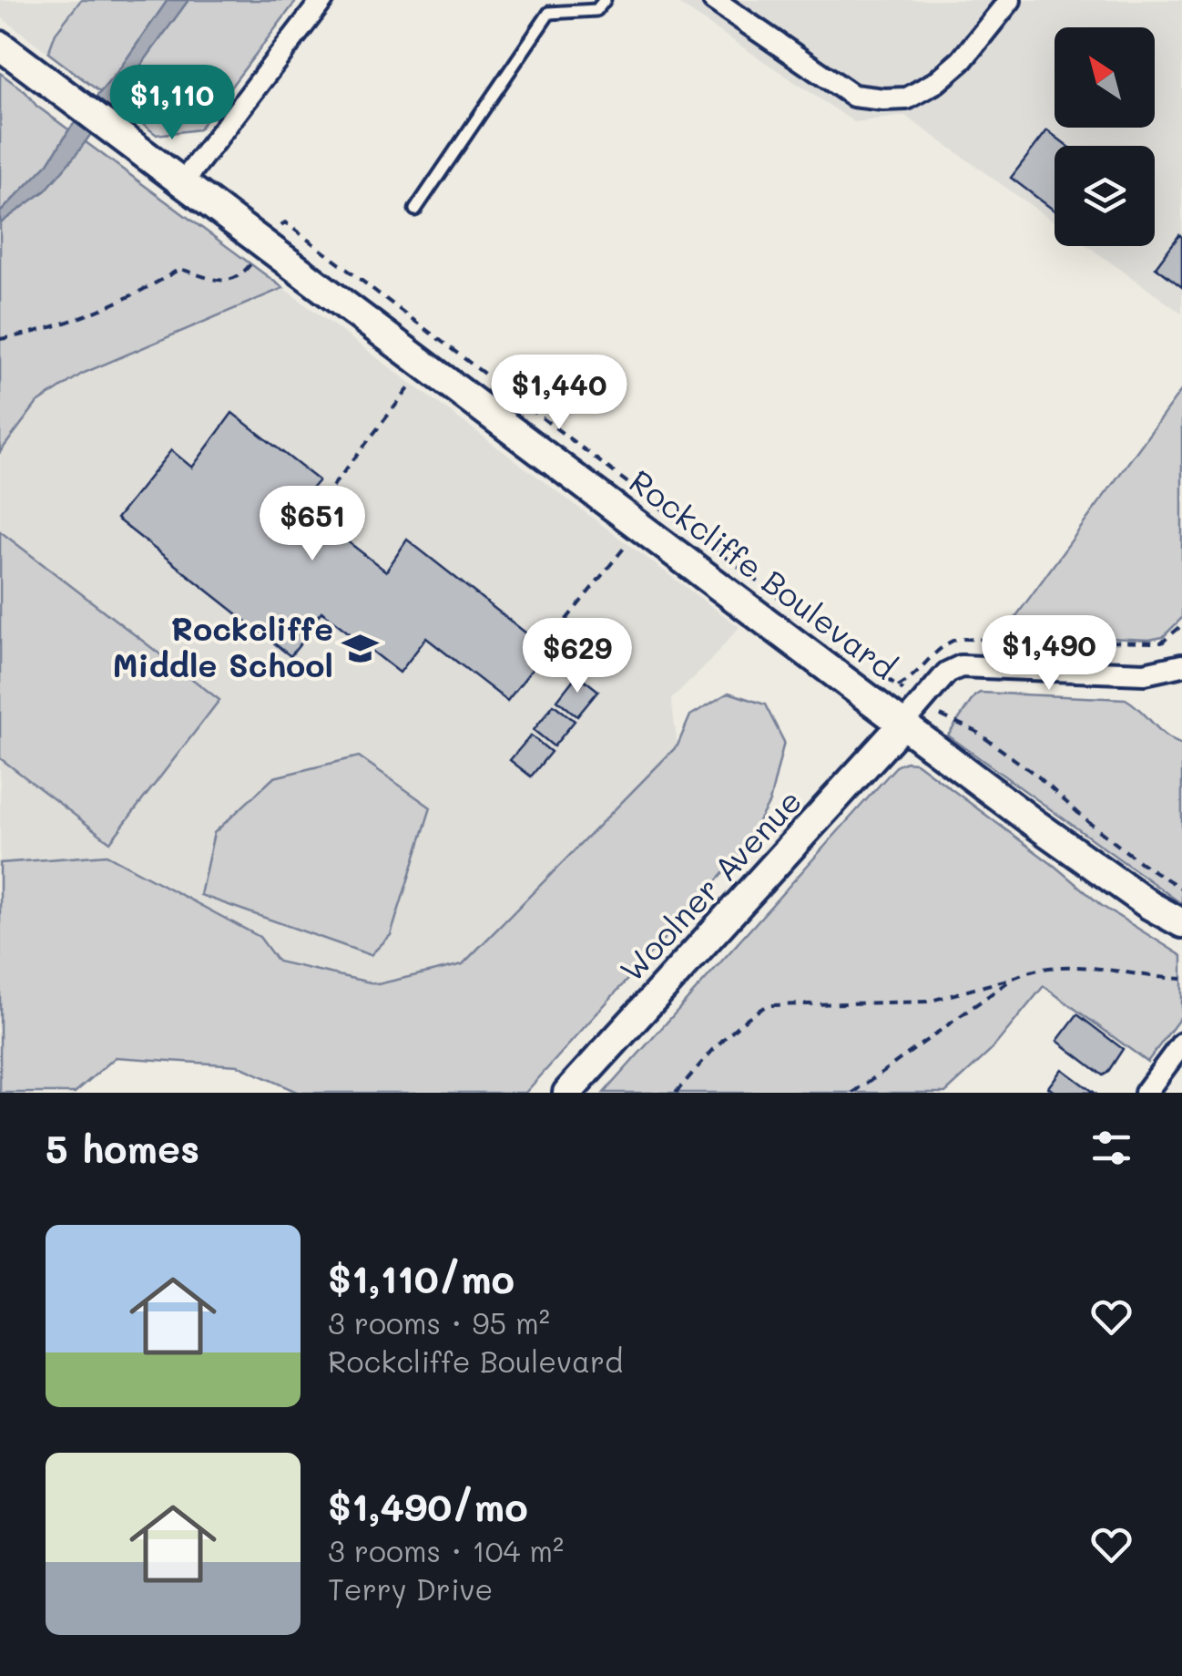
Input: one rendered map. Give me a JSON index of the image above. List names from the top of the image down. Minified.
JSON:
{"streets":{"street":["Rockcliffe Boulevard","Woolner Avenue"]},"crossings":[["Rockcliffe Boulevard","Woolner Avenue"]],"places":{"school or university":["Rockcliffe Middle School"]},"north":"top left","page":{"price":["$1,110","$1,440","$651","$1,490","$629"],"heading":"5 homes","list":[{"name":"$1,110/mo","note":"3 rooms · 95 m² · Rockcliffe Boulevard"},{"name":"$1,490/mo","note":"3 rooms · 104 m² · Terry Drive"}]}}
